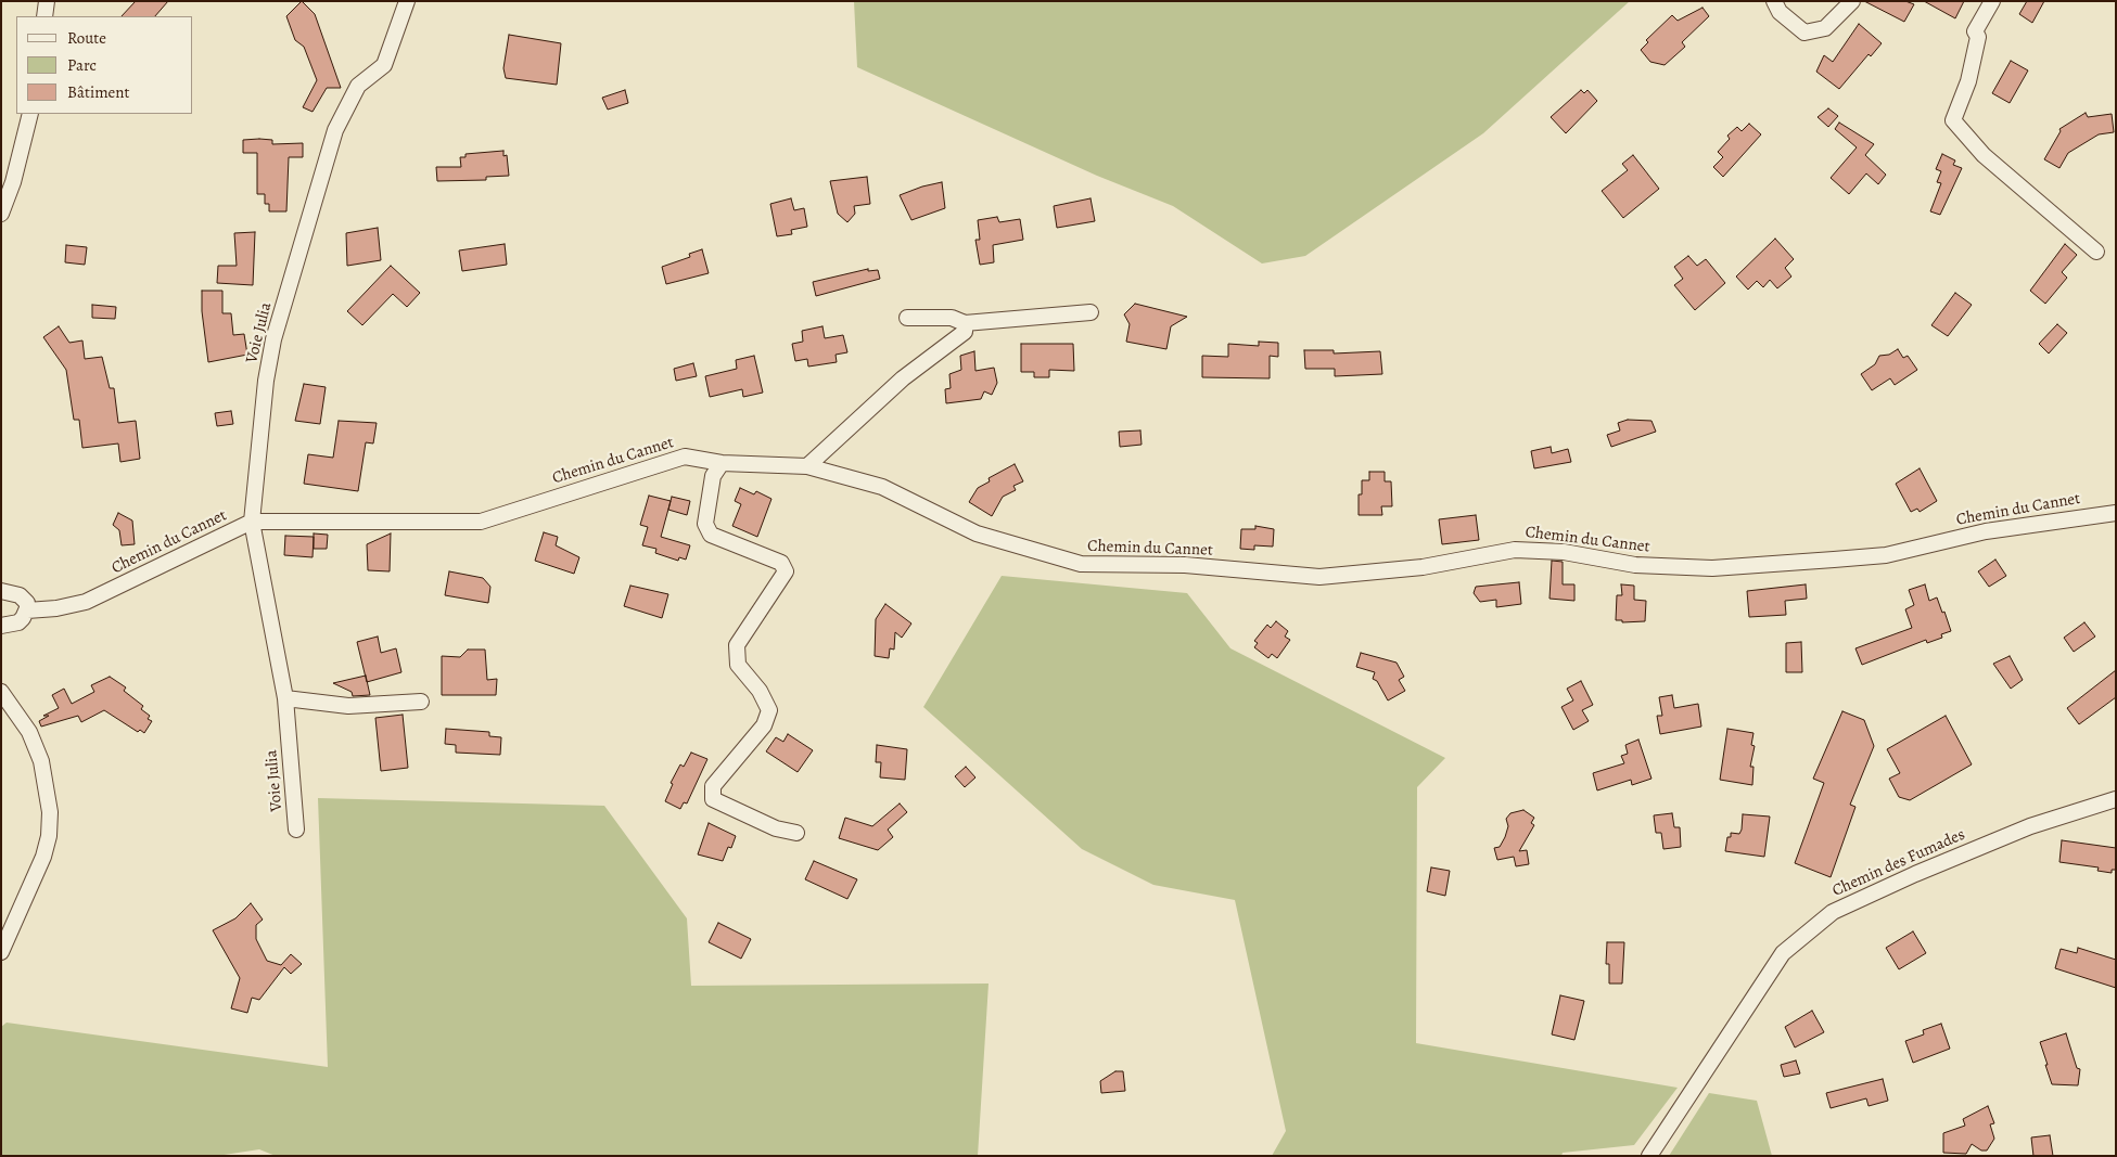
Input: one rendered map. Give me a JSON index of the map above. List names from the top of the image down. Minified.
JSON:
{"streets":{"street":["Voie Julia","Chemin du Cannet","Chemin des Fumades"]},"crossings":[["Voie Julia","Chemin du Cannet"]],"legend":["Route","Parc","Bâtiment"]}
